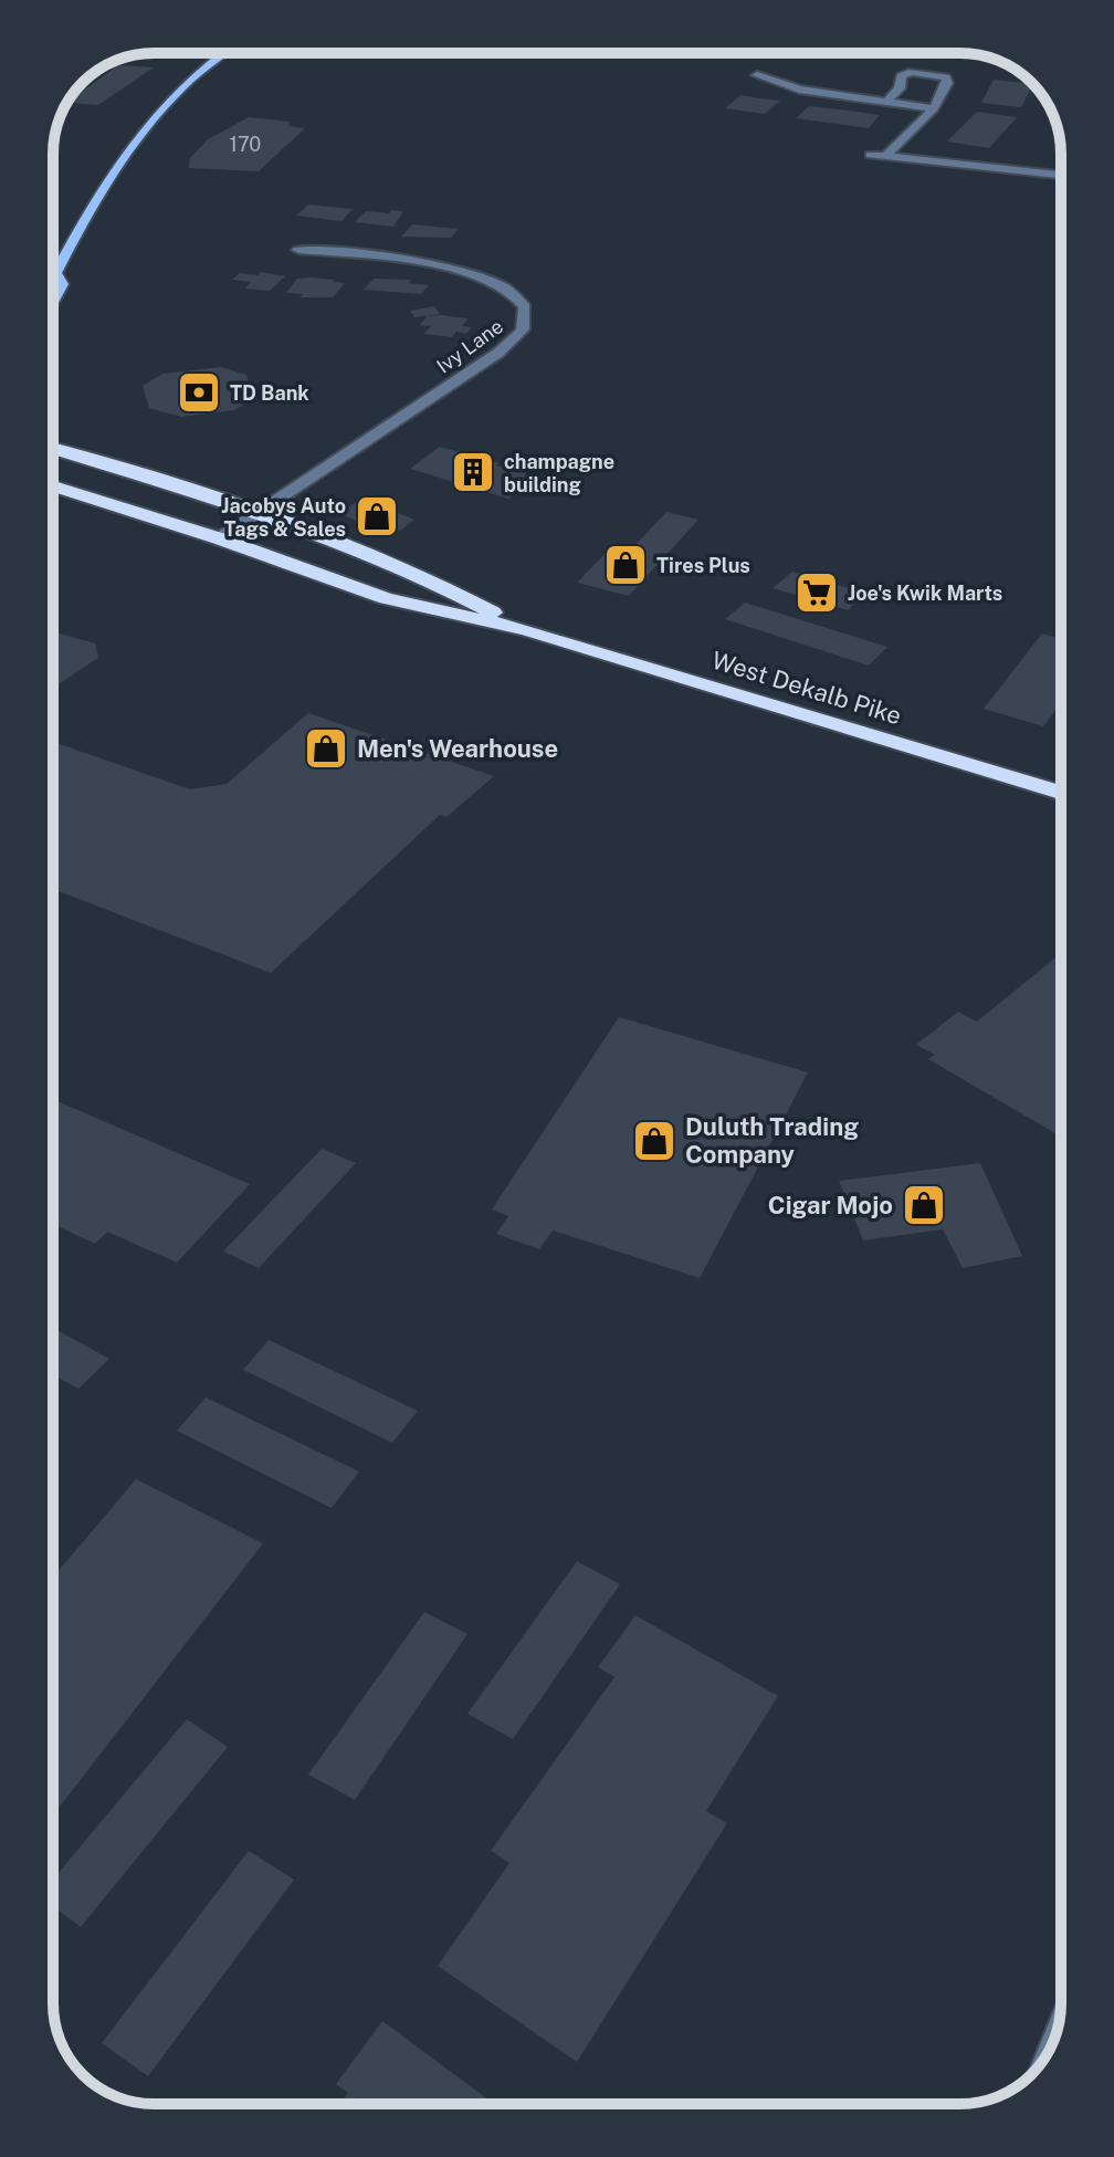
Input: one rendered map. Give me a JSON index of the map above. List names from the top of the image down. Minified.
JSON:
{"streets":{"highway":["West Dekalb Pike"],"street":["Ivy Lane"]},"crossings":[["Ivy Lane","West Dekalb Pike"]],"places":{"bank":["TD Bank"],"building":["champagne building"],"shop":["Jacobys Auto Tags & Sales","Tires Plus","Men's Wearhouse","Duluth Trading Company","Cigar Mojo"],"supermarket":["Joe's Kwik Marts"]},"house_numbers":["170"]}
